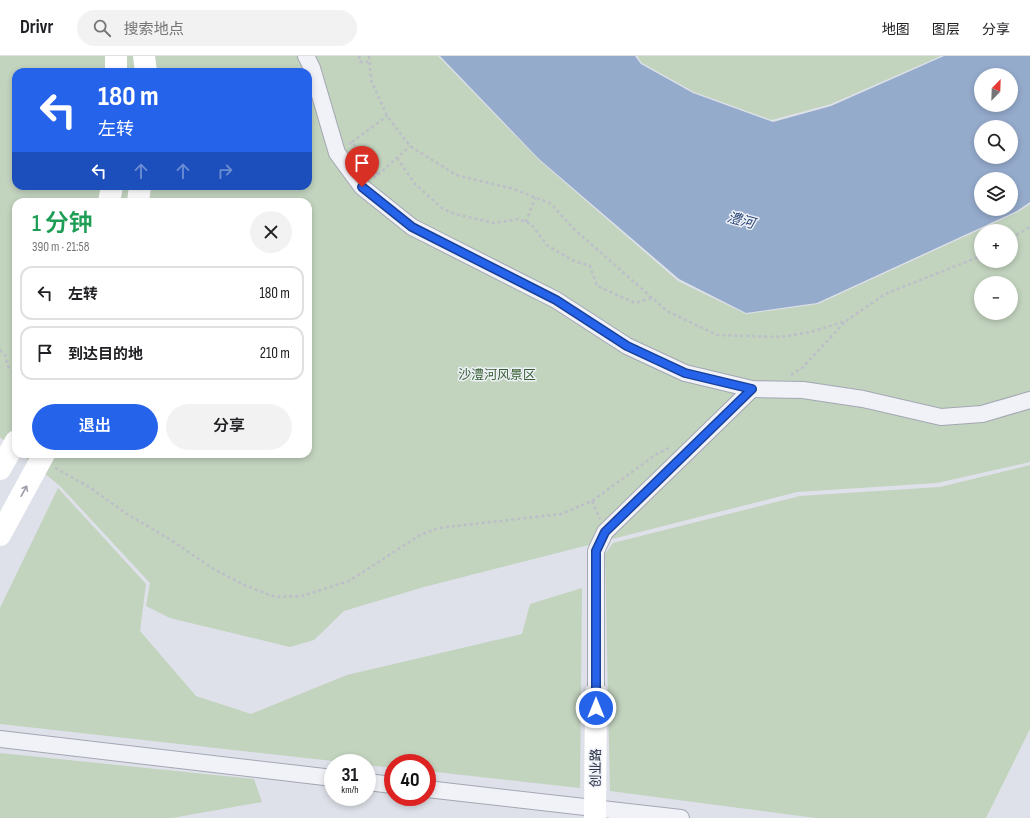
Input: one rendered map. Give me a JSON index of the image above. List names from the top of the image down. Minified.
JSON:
{"streets":{"main road":["创业路"]},"water":["澧河"],"parks":["沙澧河风景区"],"north":"top right","page":{"header":"Drivr","search":"搜索地点","nav":["地图","图层","分享"],"map_buttons":["+","−"],"turn":["180 m","左转"],"heading":["1 分钟","390 m · 21:58"],"list":[{"name":"左转","value":"180 m"},{"name":"到达目的地","value":"210 m"}],"buttons":["退出","分享"],"speed":"31 km/h","limit":"40"}}
